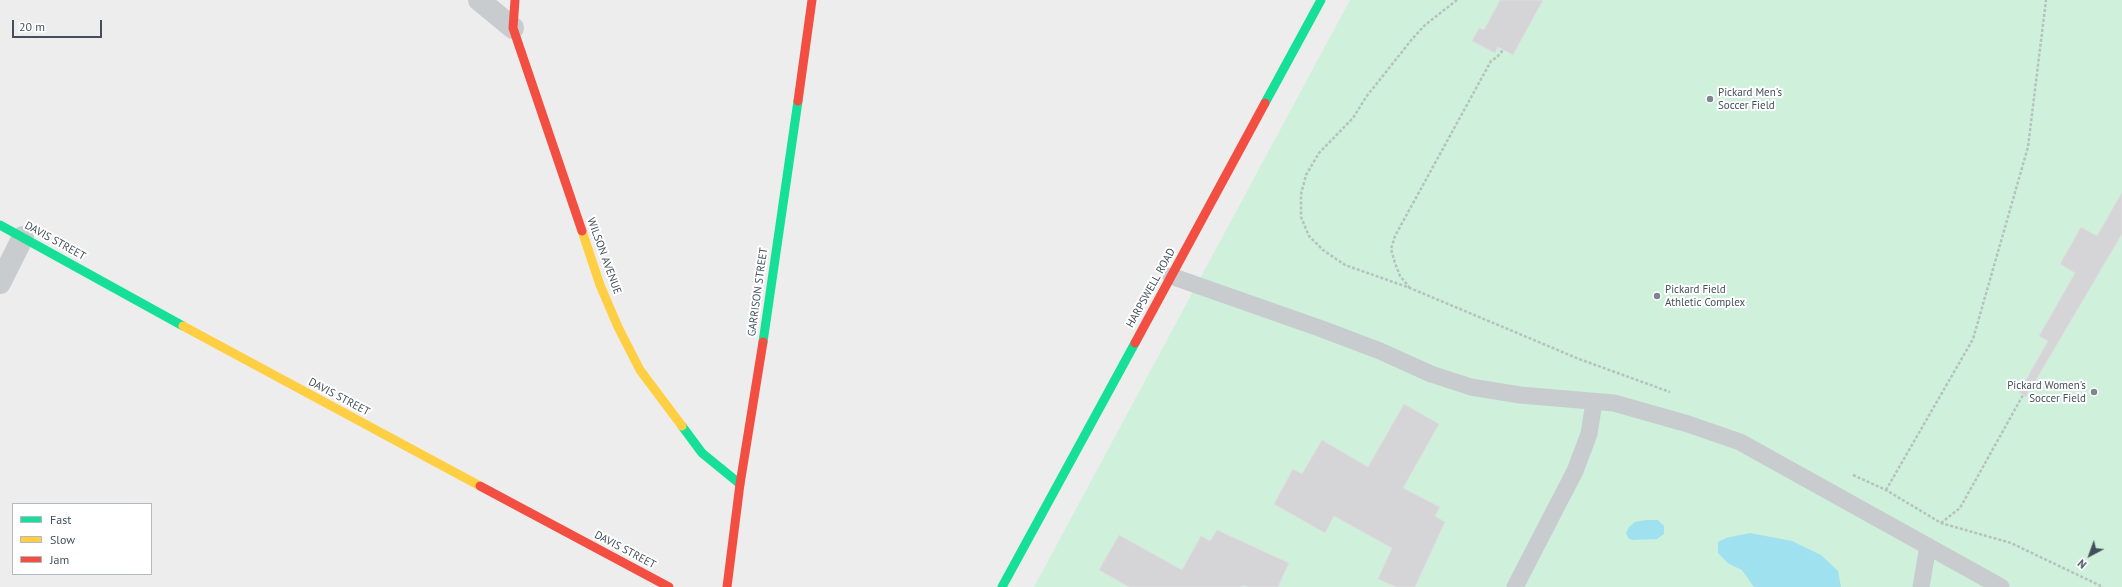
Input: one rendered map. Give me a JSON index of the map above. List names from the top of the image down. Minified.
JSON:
{"streets":{"street":["DAVIS STREET","WILSON AVENUE","HARPSWELL ROAD","GARRISON STREET"]},"crossings":[["WILSON AVENUE","GARRISON STREET"]],"places":["Pickard Men's Soccer Field","Pickard Field Athletic Complex","Pickard Women's Soccer Field"],"legend":["Fast","Slow","Jam"],"scale_bar":"20 m","north":"bottom left"}
